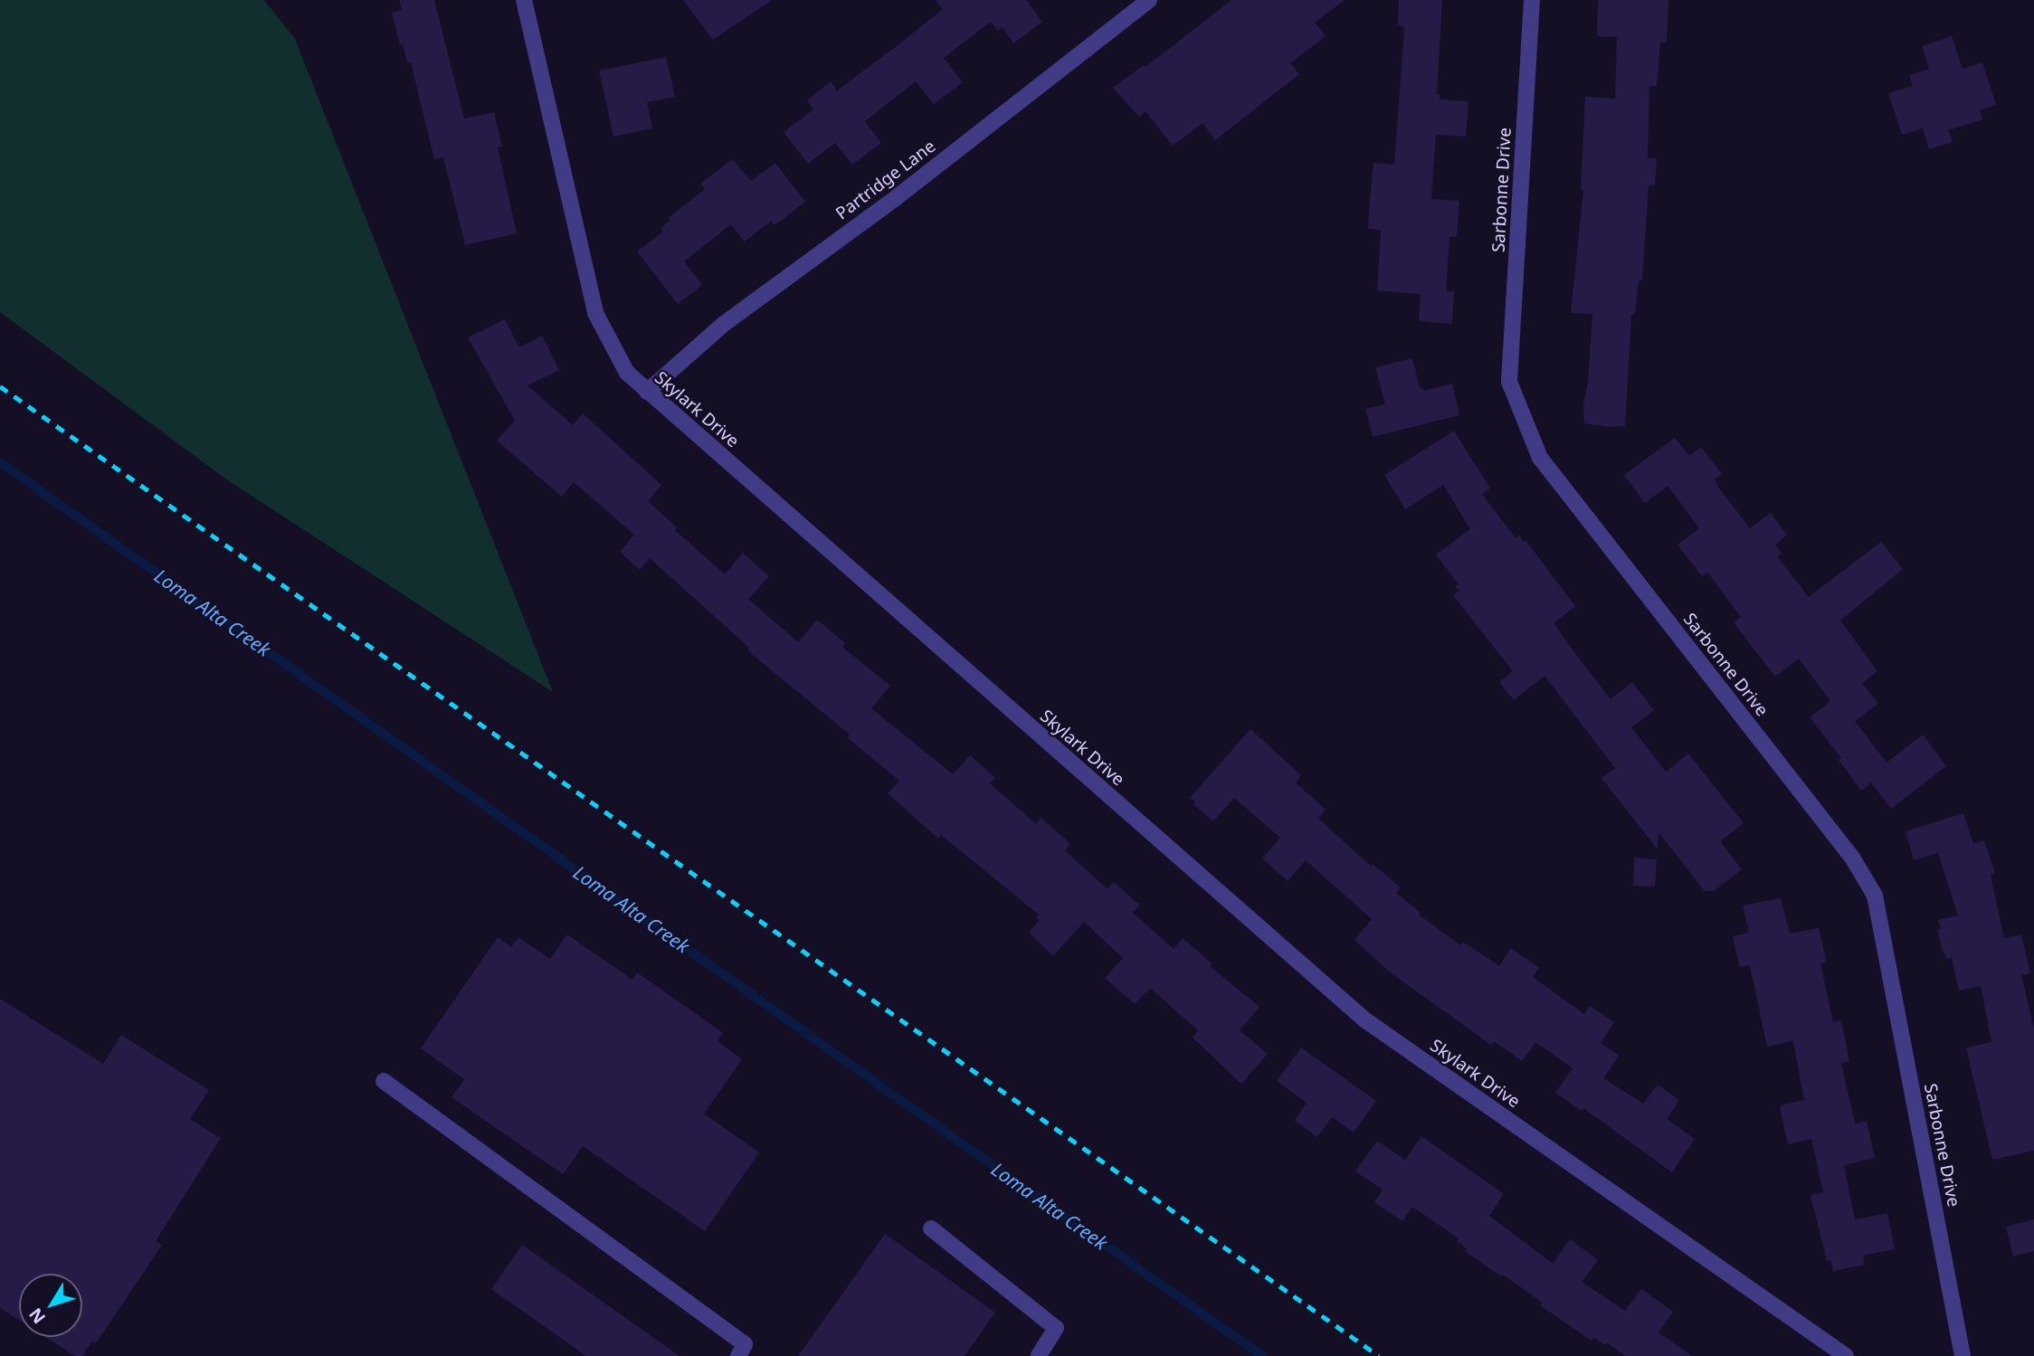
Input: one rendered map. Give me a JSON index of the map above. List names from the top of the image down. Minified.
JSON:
{"streets":{"street":["Partridge Lane","Sarbonne Drive","Skylark Drive"]},"crossings":[["Partridge Lane","Skylark Drive"]],"water":["Loma Alta Creek"],"north":"bottom left"}
